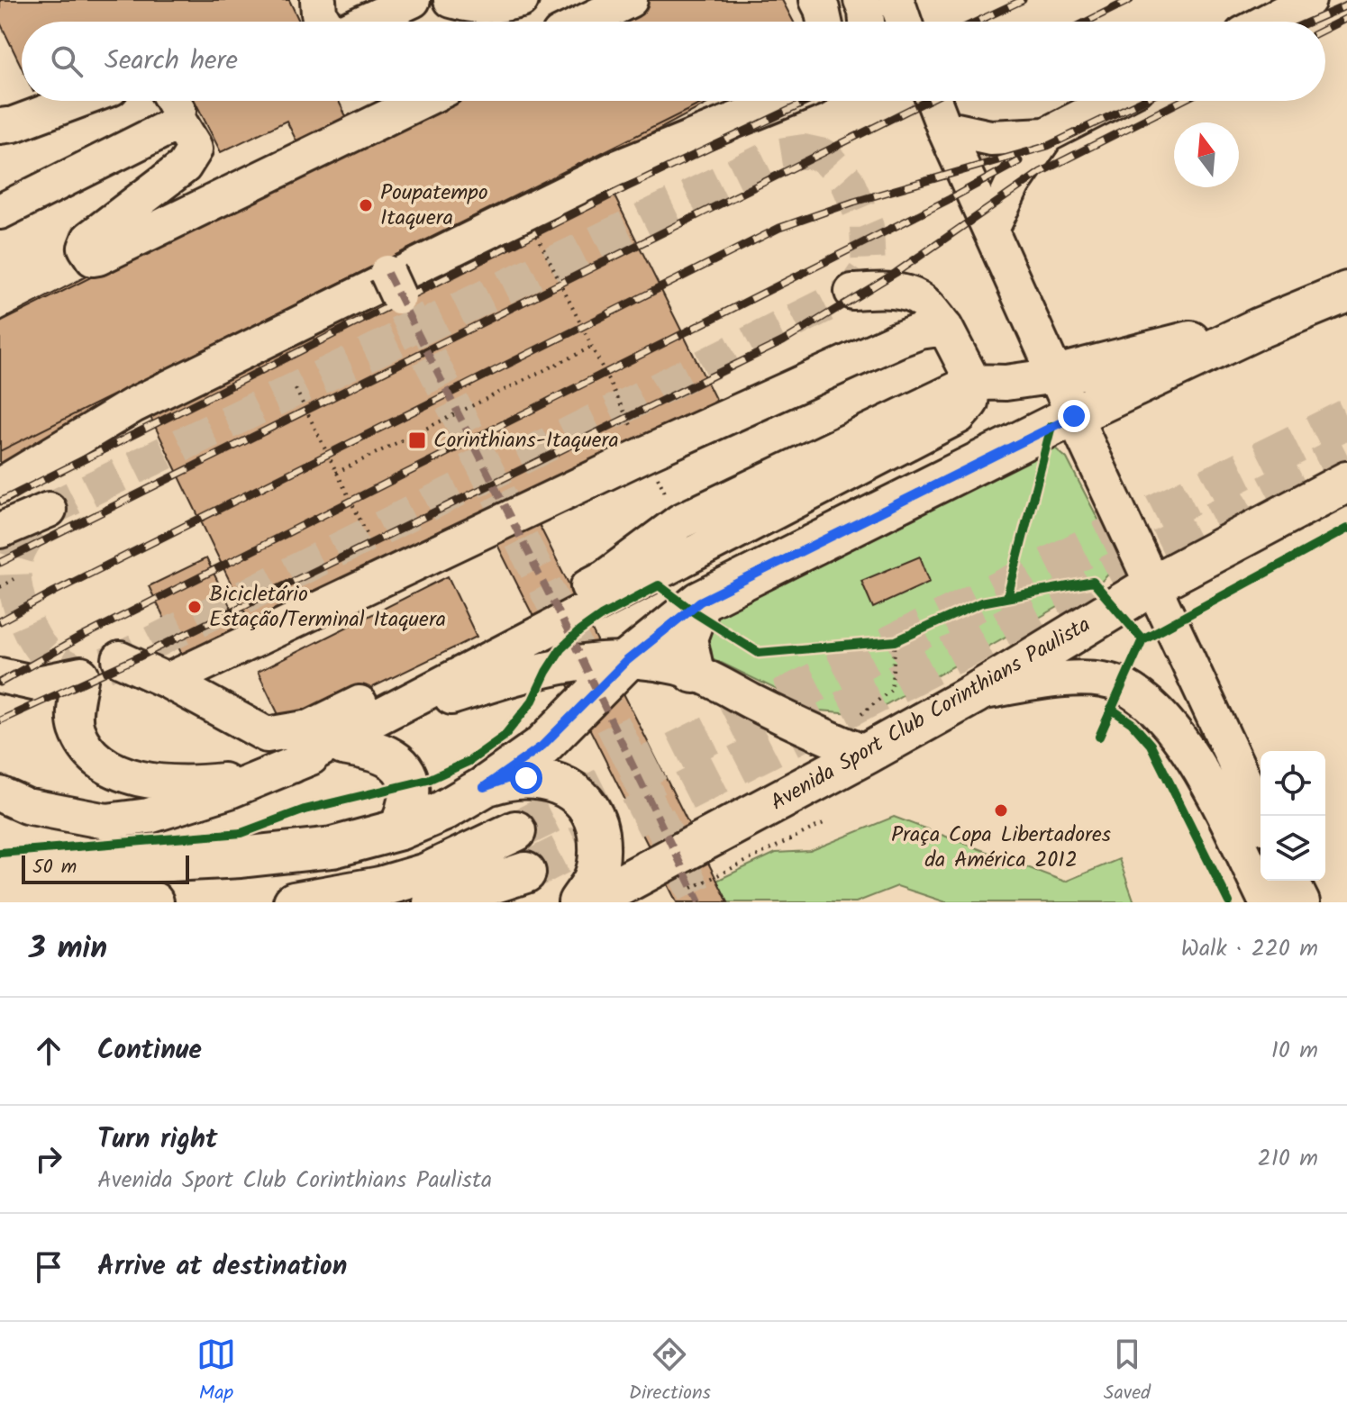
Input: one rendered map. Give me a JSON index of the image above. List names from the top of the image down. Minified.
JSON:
{"streets":{"main road":["Avenida Sport Club Corinthians Paulista"]},"places":{"other":["Poupatempo Itaquera","Bicicletário Estação/Terminal Itaquera","Praça Copa Libertadores da América 2012"],"transit":["Corinthians-Itaquera"]},"scale_bar":"50 m","north":"top","page":{"search":"Search here","scale":"50 m","heading":["3 min","Walk · 220 m"],"list":[["Continue","10 m"],["Turn right","Avenida Sport Club Corinthians Paulista","210 m"],"Arrive at destination"],"nav":["Map","Directions","Saved"]}}
